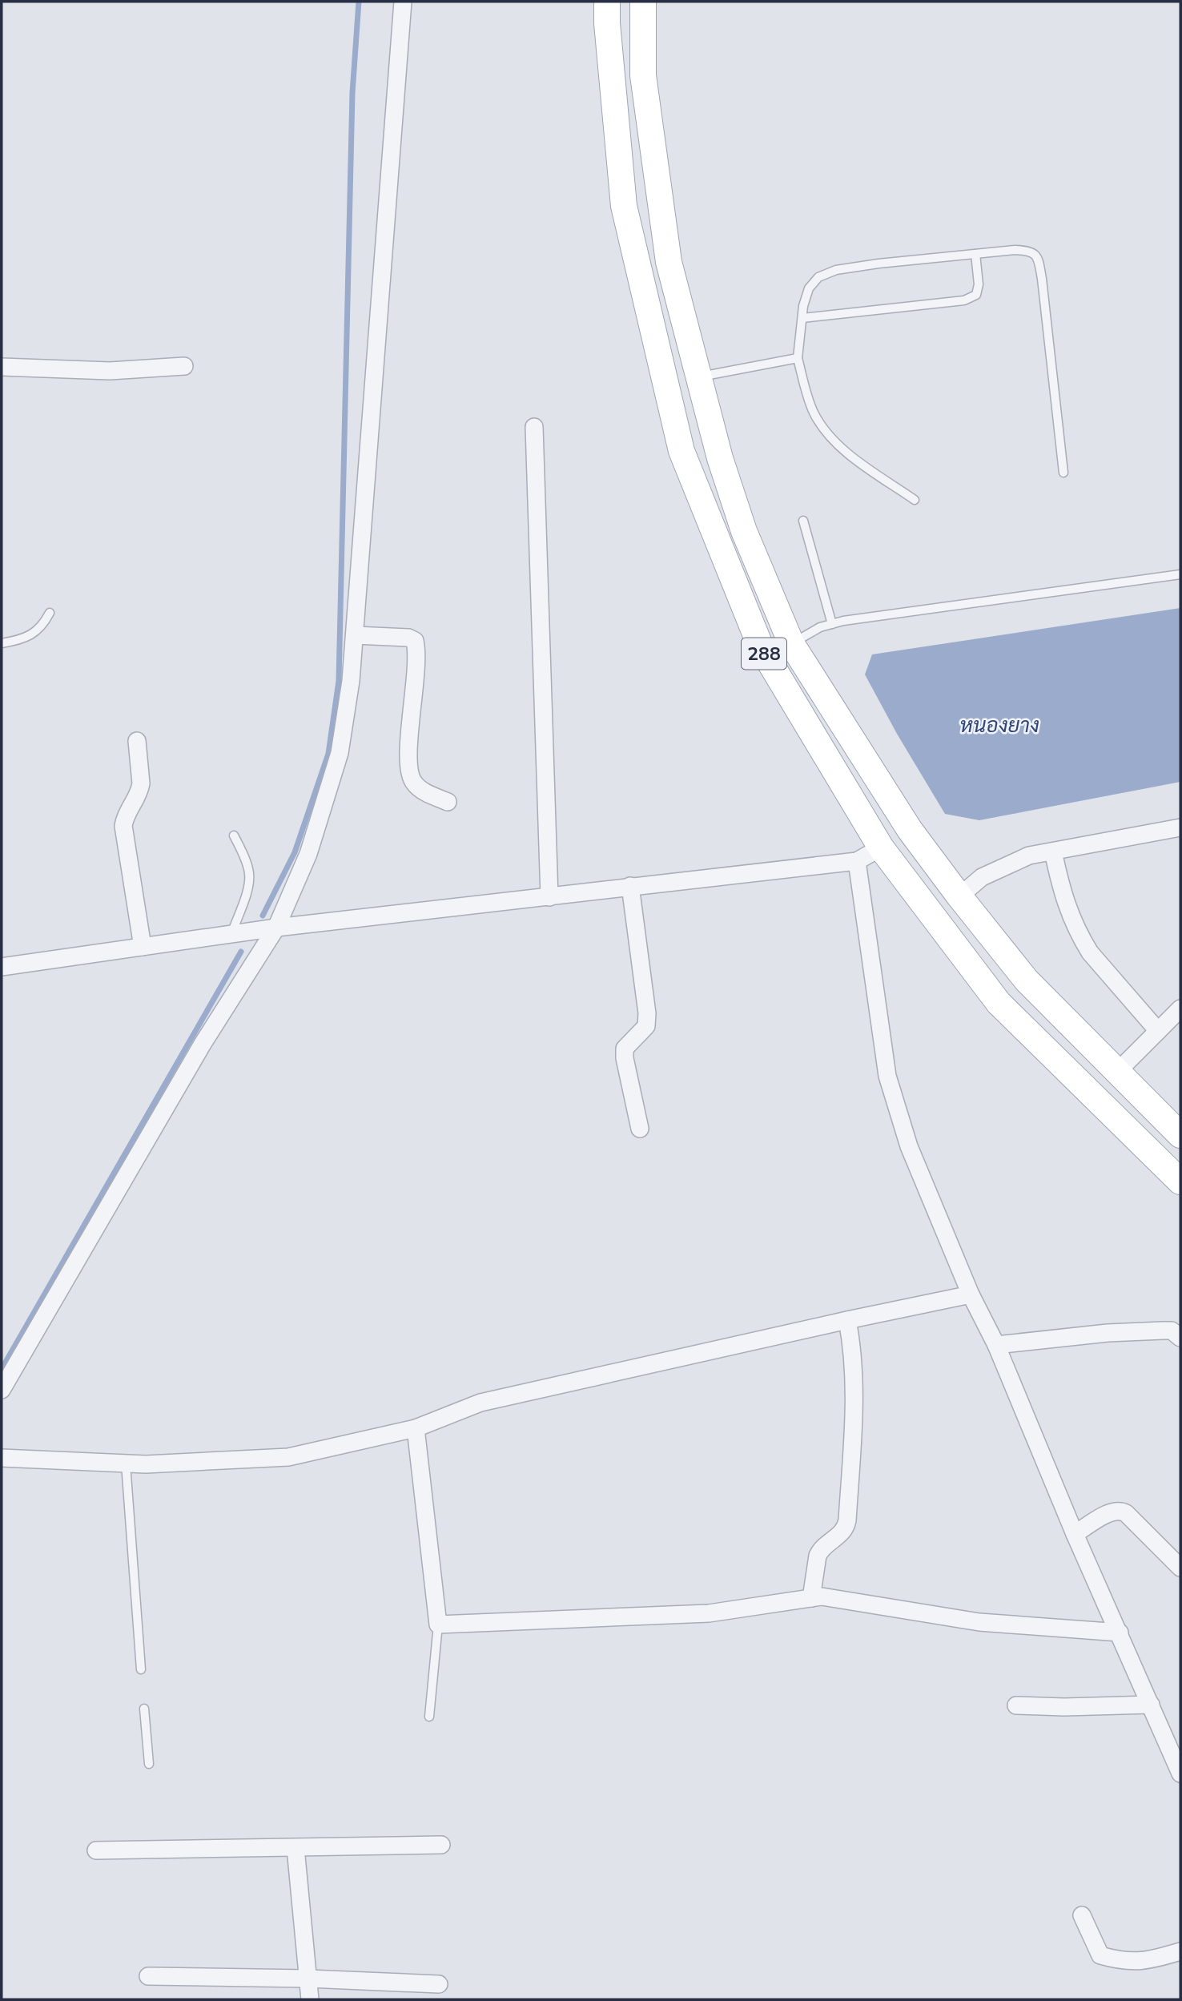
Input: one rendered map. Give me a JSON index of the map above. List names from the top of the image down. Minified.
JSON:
{"streets":{"main road":["288"]},"water":["หนองยาง"]}
